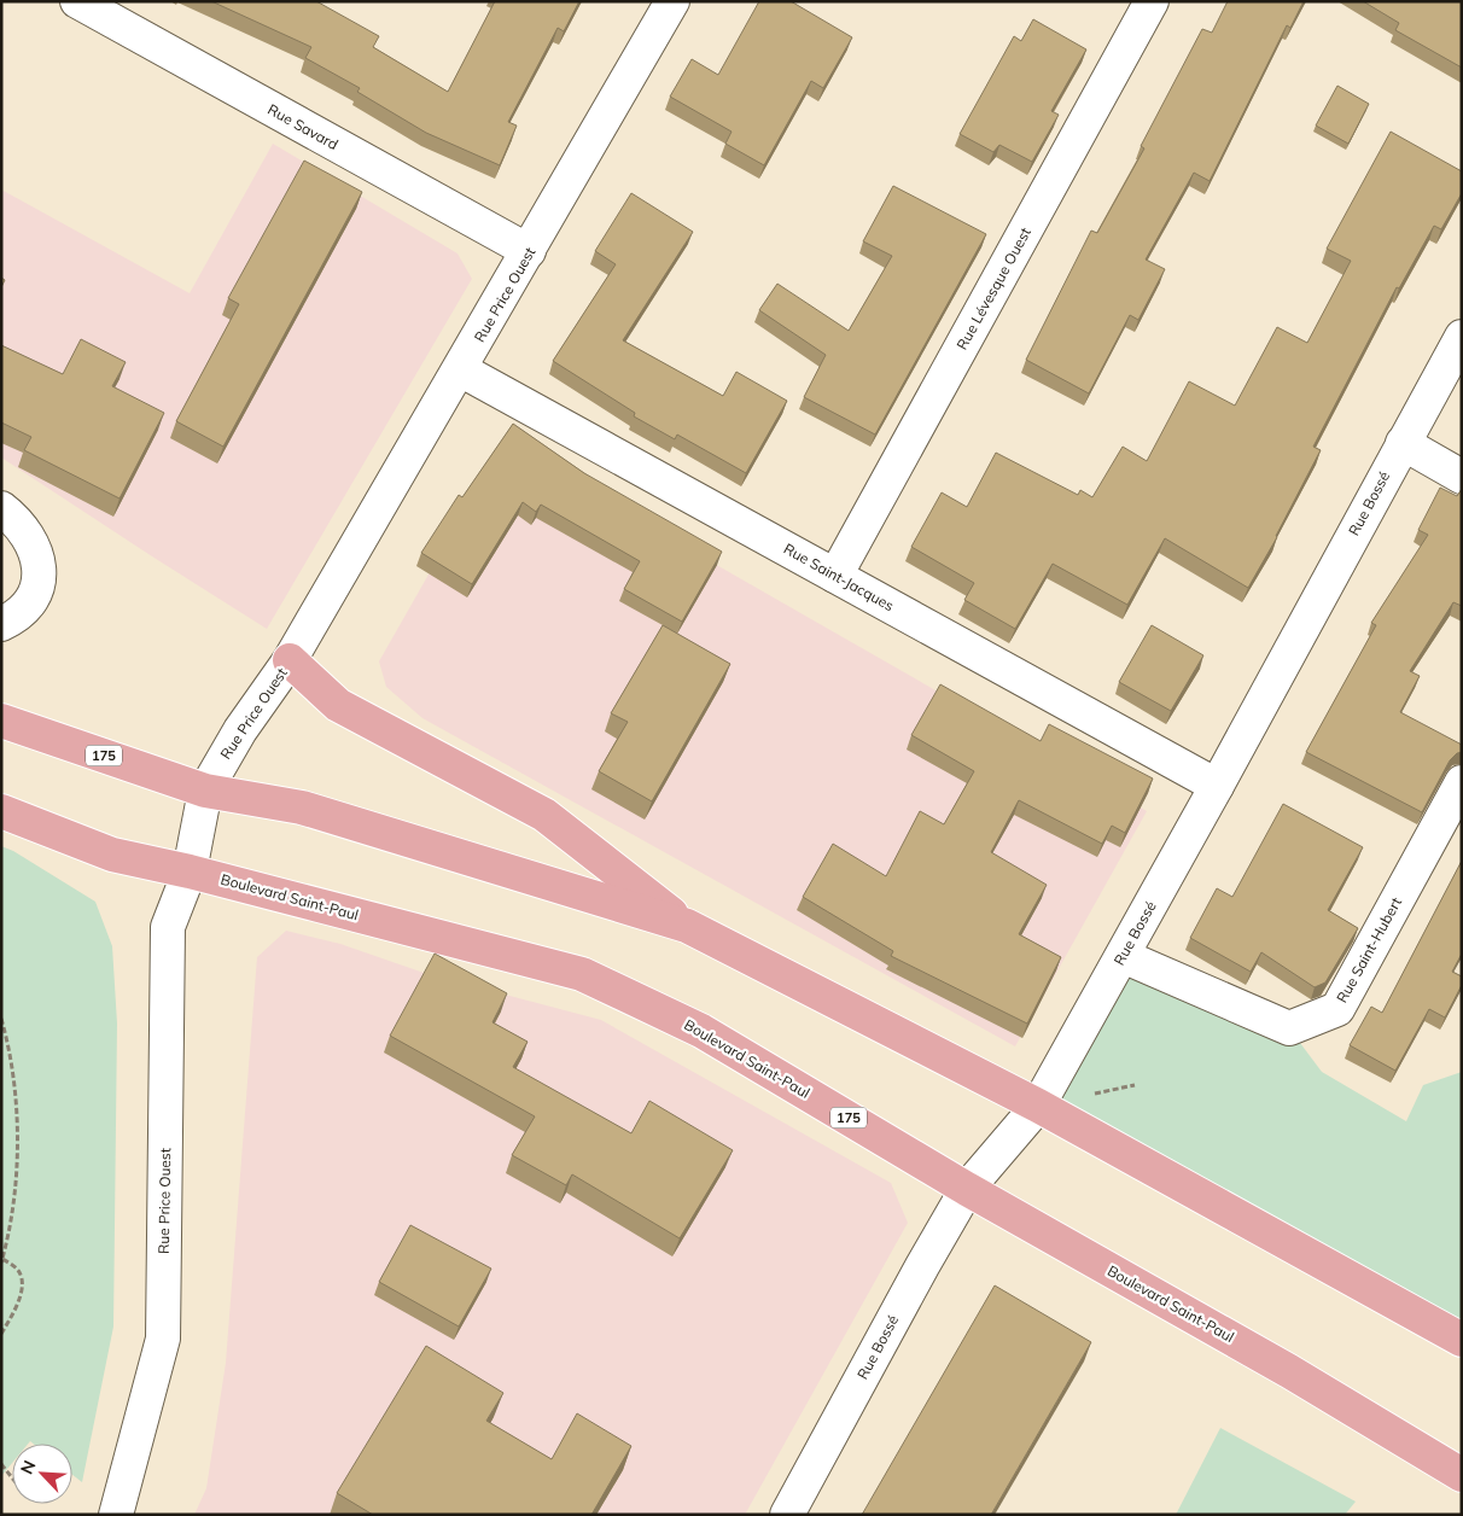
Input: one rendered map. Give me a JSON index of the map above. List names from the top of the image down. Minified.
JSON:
{"streets":{"main road":["175","Boulevard Saint-Paul"],"street":["Rue Savard","Rue Lévesque Ouest","Rue Price Ouest","Rue Bossé","Rue Saint-Jacques","Rue Saint-Hubert"]},"crossings":[["Rue Savard","Rue Price Ouest"],["Rue Lévesque Ouest","Rue Saint-Jacques"],["Rue Price Ouest","Rue Saint-Jacques"],["Rue Price Ouest","175"],["Rue Price Ouest","Boulevard Saint-Paul"],["Rue Bossé","Rue Saint-Jacques"],["Rue Bossé","175"],["Rue Bossé","Boulevard Saint-Paul"],["Rue Bossé","Rue Saint-Hubert"]],"north":"top left"}
